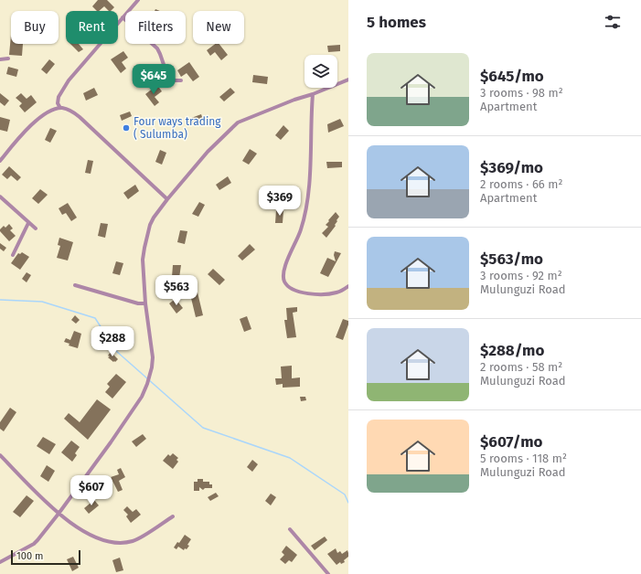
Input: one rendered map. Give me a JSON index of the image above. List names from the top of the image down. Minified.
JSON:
{"places":["Four ways trading ( Sulumba)"],"scale_bar":"100 m","page":{"heading":"5 homes","chip":["Buy","Rent","Filters","New"],"list":[{"name":"$645/mo","note":"3 rooms · 98 m² · Apartment"},{"name":"$369/mo","note":"2 rooms · 66 m² · Apartment"},{"name":"$563/mo","note":"3 rooms · 92 m² · Mulunguzi Road"},{"name":"$288/mo","note":"2 rooms · 58 m² · Mulunguzi Road"},{"name":"$607/mo","note":"5 rooms · 118 m² · Mulunguzi Road"}],"price":["$645","$369","$563","$288","$607"],"scale":"100 m"}}
